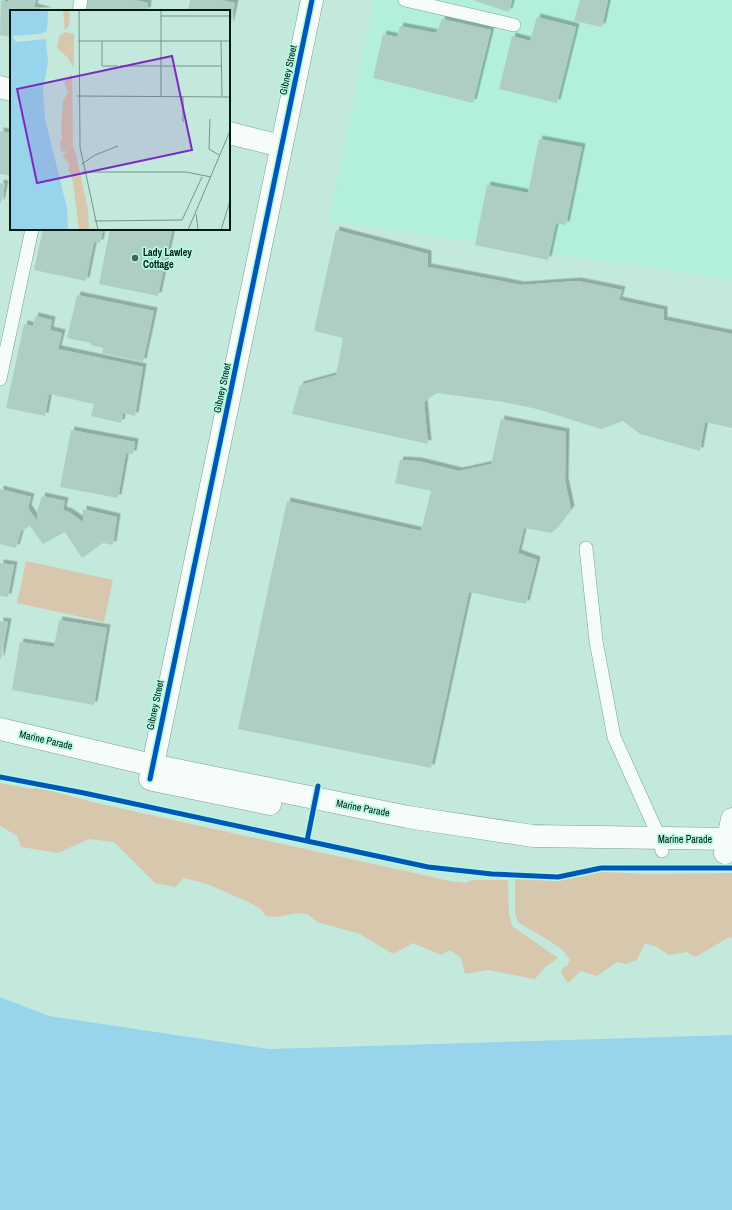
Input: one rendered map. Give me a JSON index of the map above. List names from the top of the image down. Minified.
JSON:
{"streets":{"main road":["Gibney Street","Marine Parade"]},"crossings":[["Gibney Street","Marine Parade"]],"places":["Lady Lawley Cottage"]}
